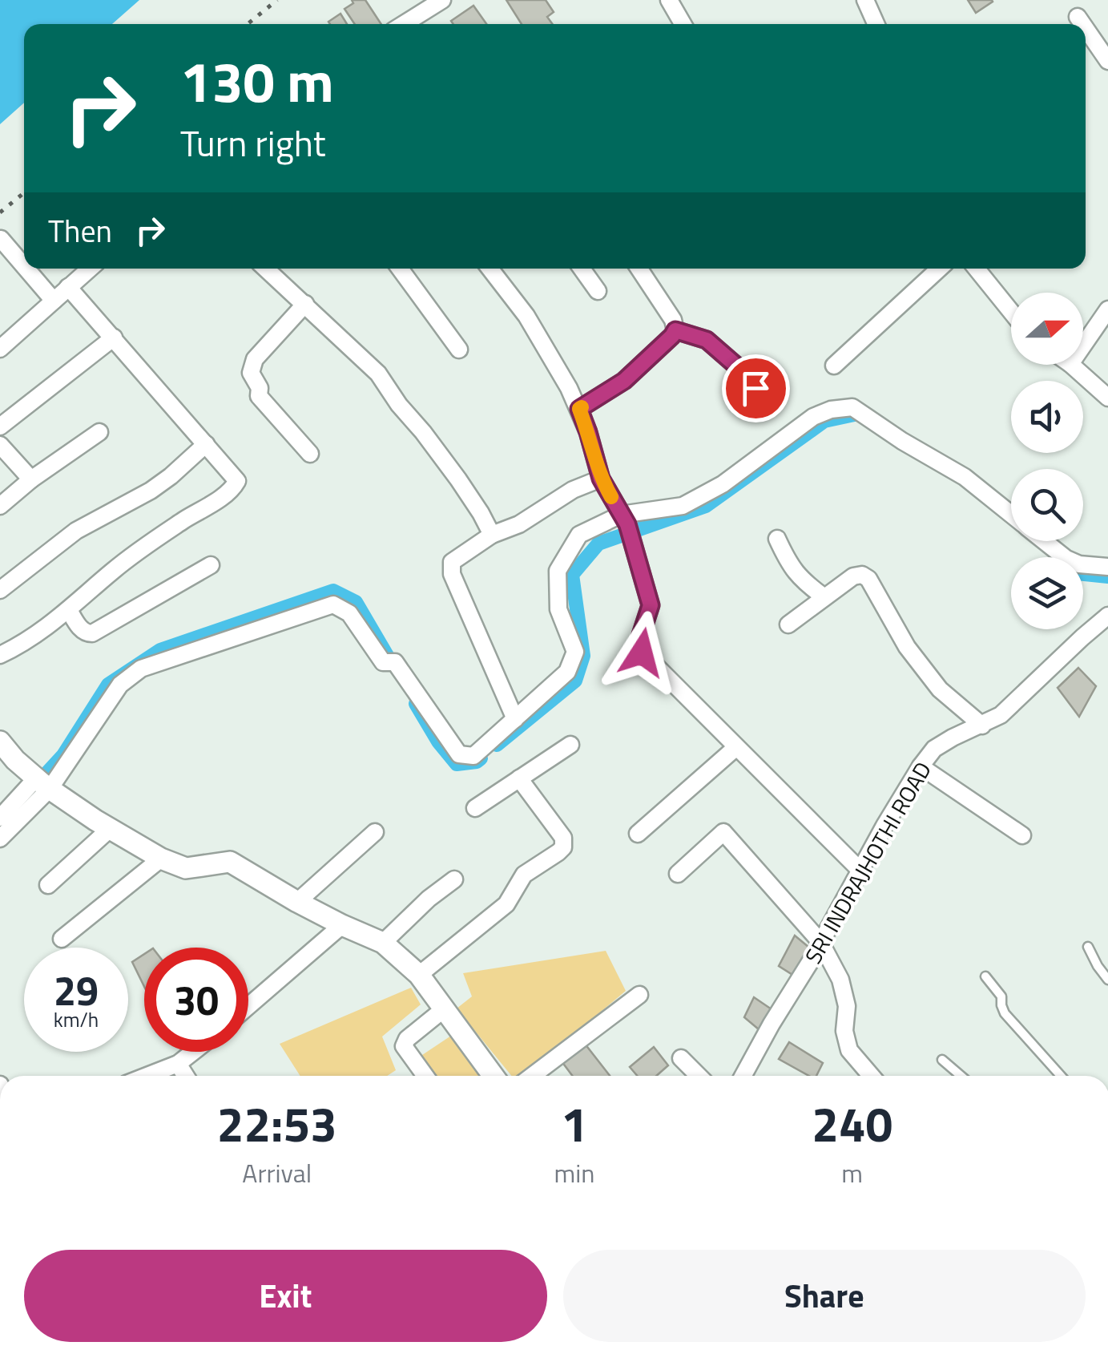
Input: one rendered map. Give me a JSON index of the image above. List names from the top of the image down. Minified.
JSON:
{"streets":{"street":["SRI INDRAJHOTHI ROAD"]},"north":"right","page":{"turn":["130 m","Turn right"],"then":"Then","speed":"29 km/h","limit":"30","eta":["22:53","Arrival","1","min","240","m"],"buttons":["Exit","Share"]}}
